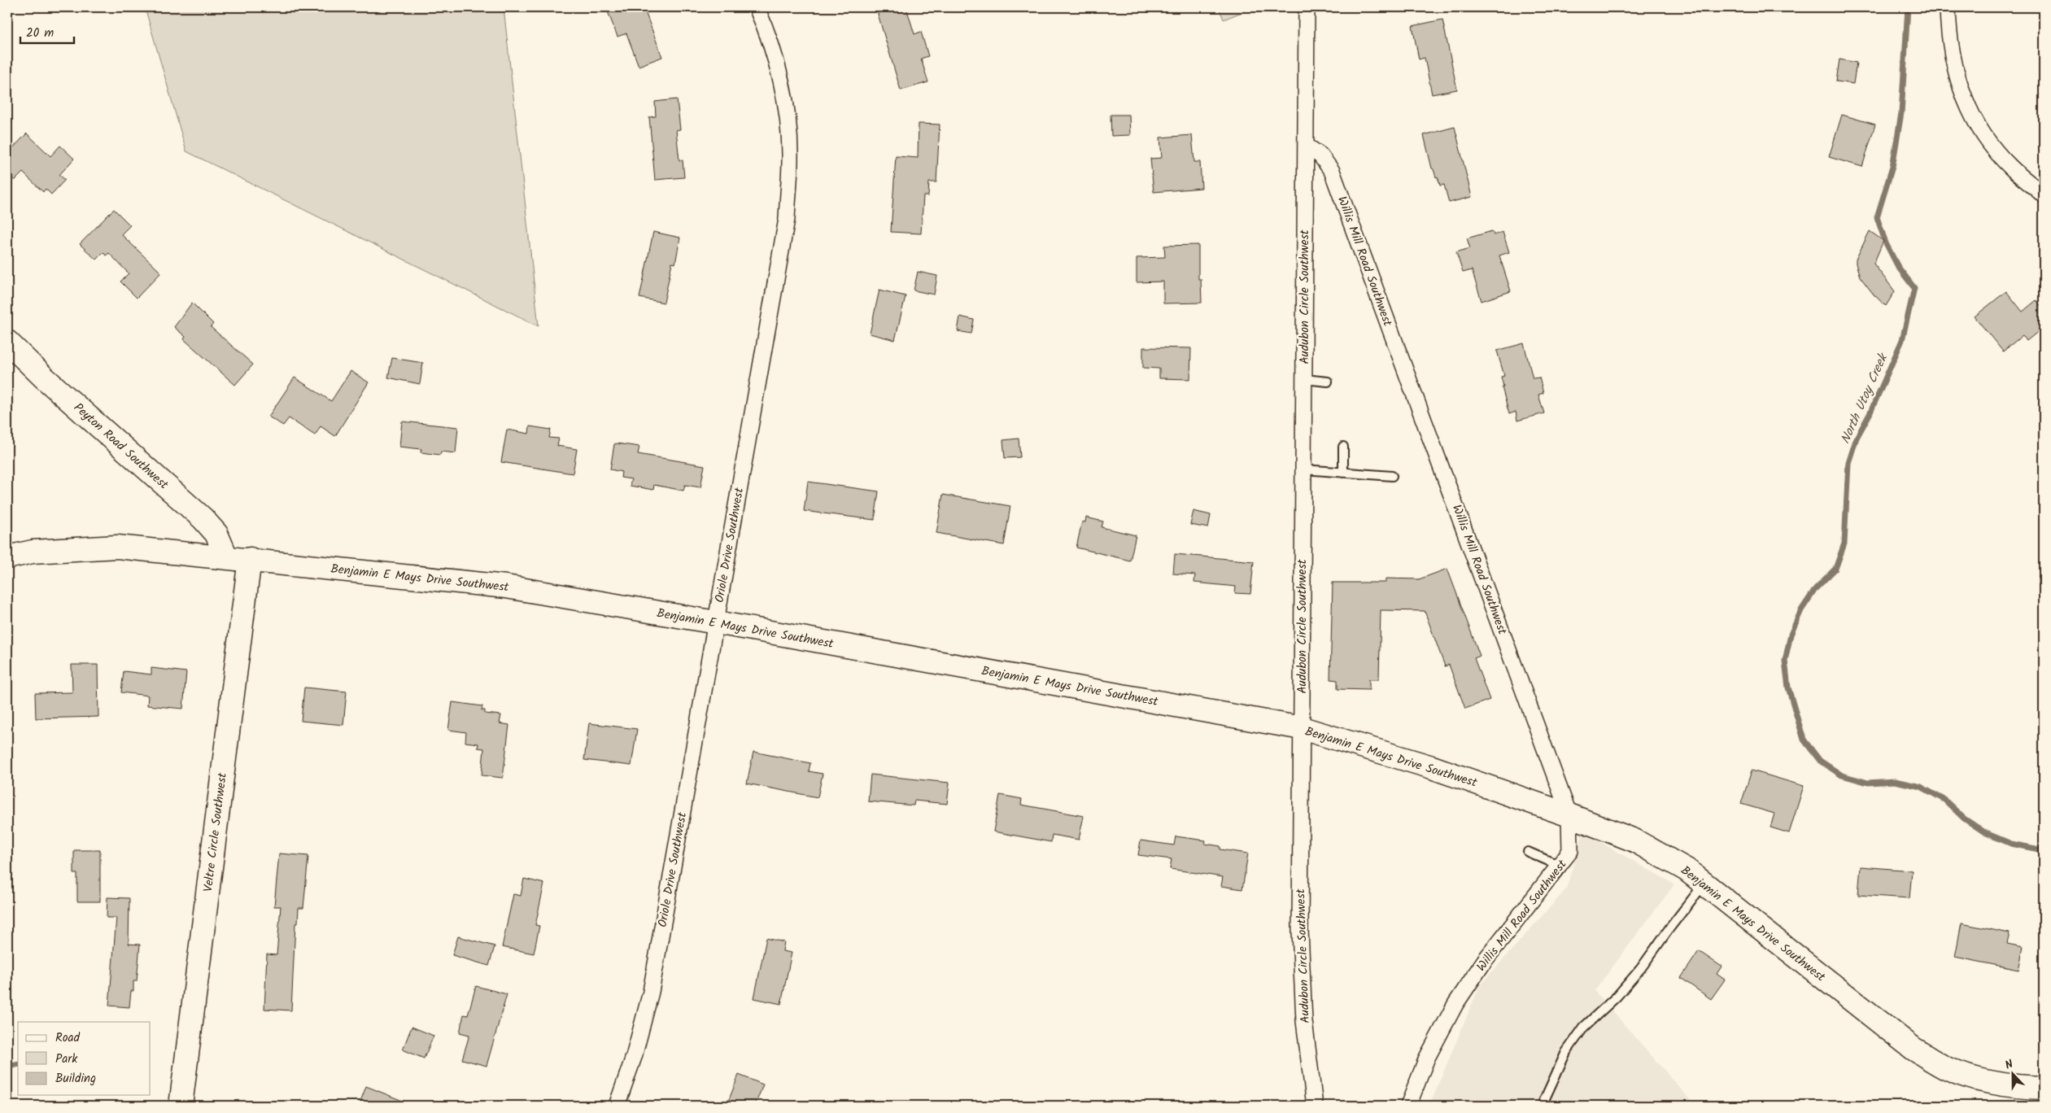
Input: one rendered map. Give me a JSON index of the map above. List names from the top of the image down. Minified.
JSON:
{"streets":{"street":["Willis Mill Road Southwest","Audubon Circle Southwest","Peyton Road Southwest","Oriole Drive Southwest","Benjamin E Mays Drive Southwest","Veltre Circle Southwest"]},"crossings":[["Willis Mill Road Southwest","Audubon Circle Southwest"],["Willis Mill Road Southwest","Benjamin E Mays Drive Southwest"],["Audubon Circle Southwest","Benjamin E Mays Drive Southwest"],["Peyton Road Southwest","Benjamin E Mays Drive Southwest"],["Oriole Drive Southwest","Benjamin E Mays Drive Southwest"],["Benjamin E Mays Drive Southwest","Veltre Circle Southwest"]],"water":["North Utoy Creek"],"legend":["Road","Park","Building"],"scale_bar":"20 m","north":"top"}
